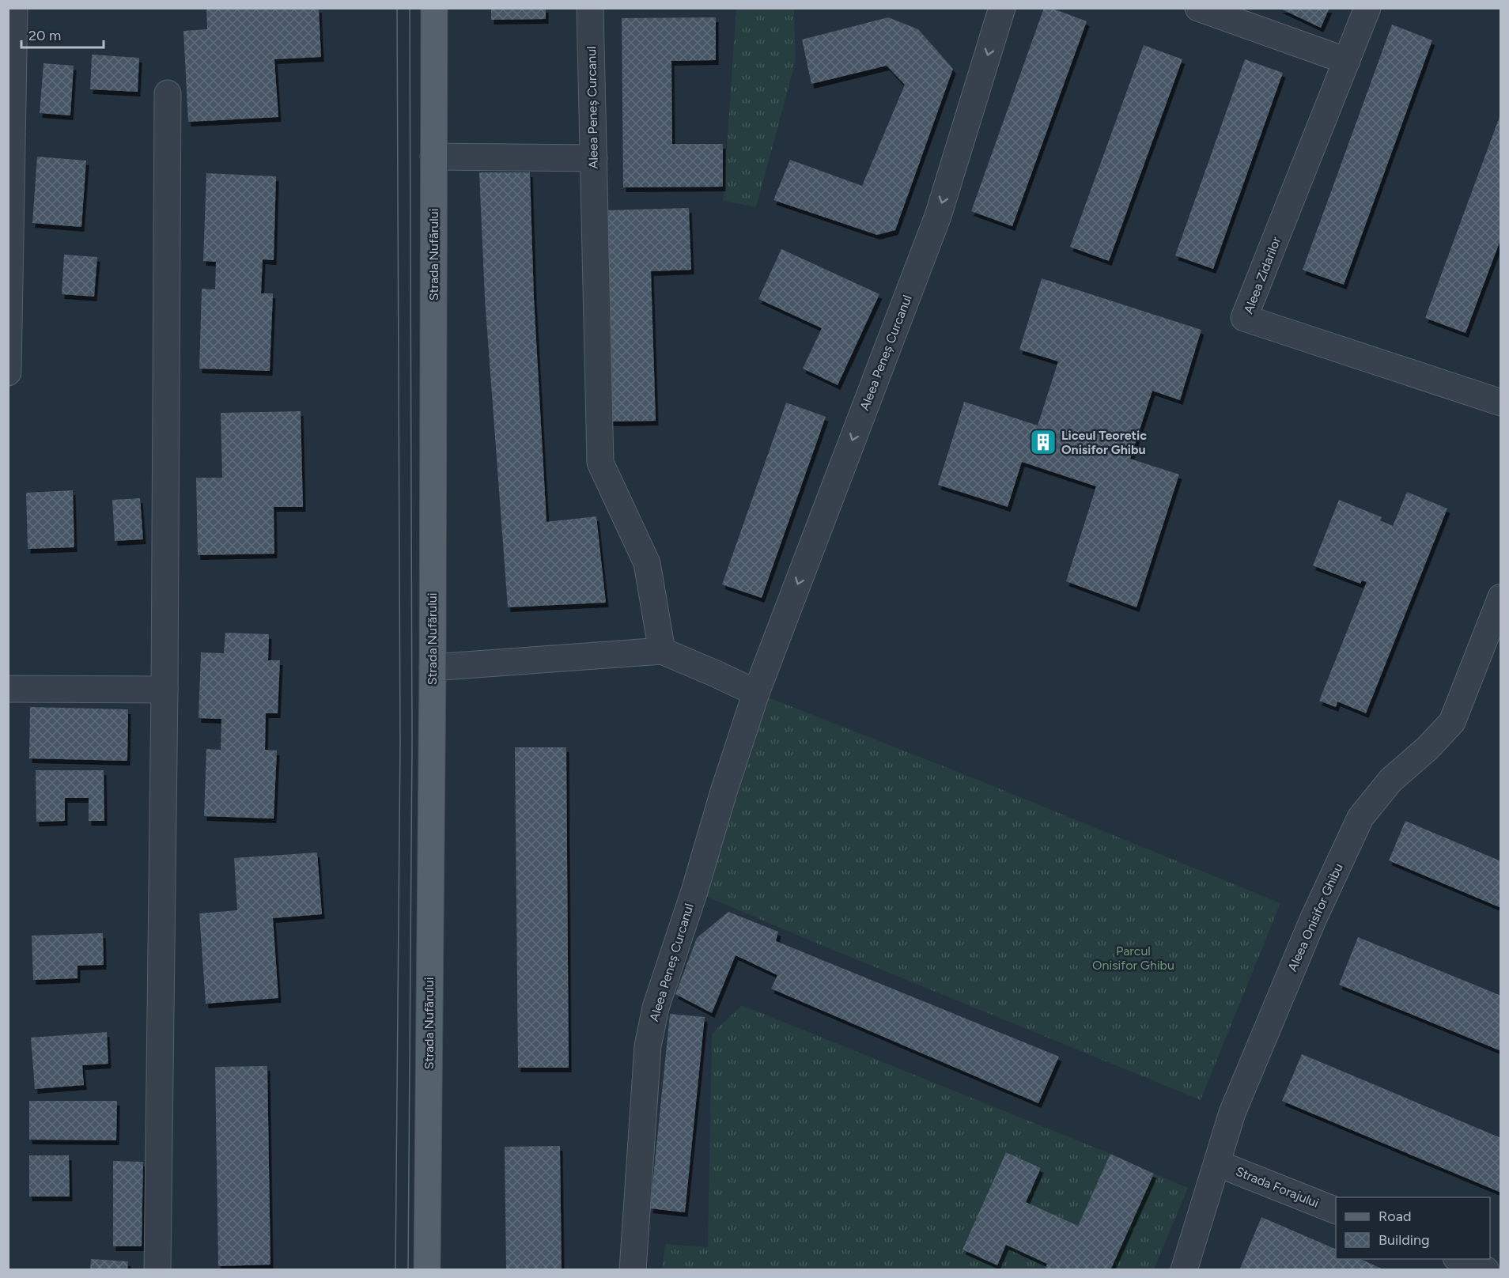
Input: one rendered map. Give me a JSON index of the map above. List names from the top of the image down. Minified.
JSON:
{"streets":{"main road":["Strada Nufărului"],"street":["Aleea Peneș Curcanul","Aleea Zidarilor","Aleea Onisifor Ghibu","Strada Forajului"]},"crossings":[["Aleea Onisifor Ghibu","Strada Forajului"]],"one_way":["Aleea Peneș Curcanul"],"parks":["Parcul Onisifor Ghibu"],"places":{"building":["Liceul Teoretic Onisifor Ghibu"]},"legend":["Road","Building"],"scale_bar":"20 m"}
